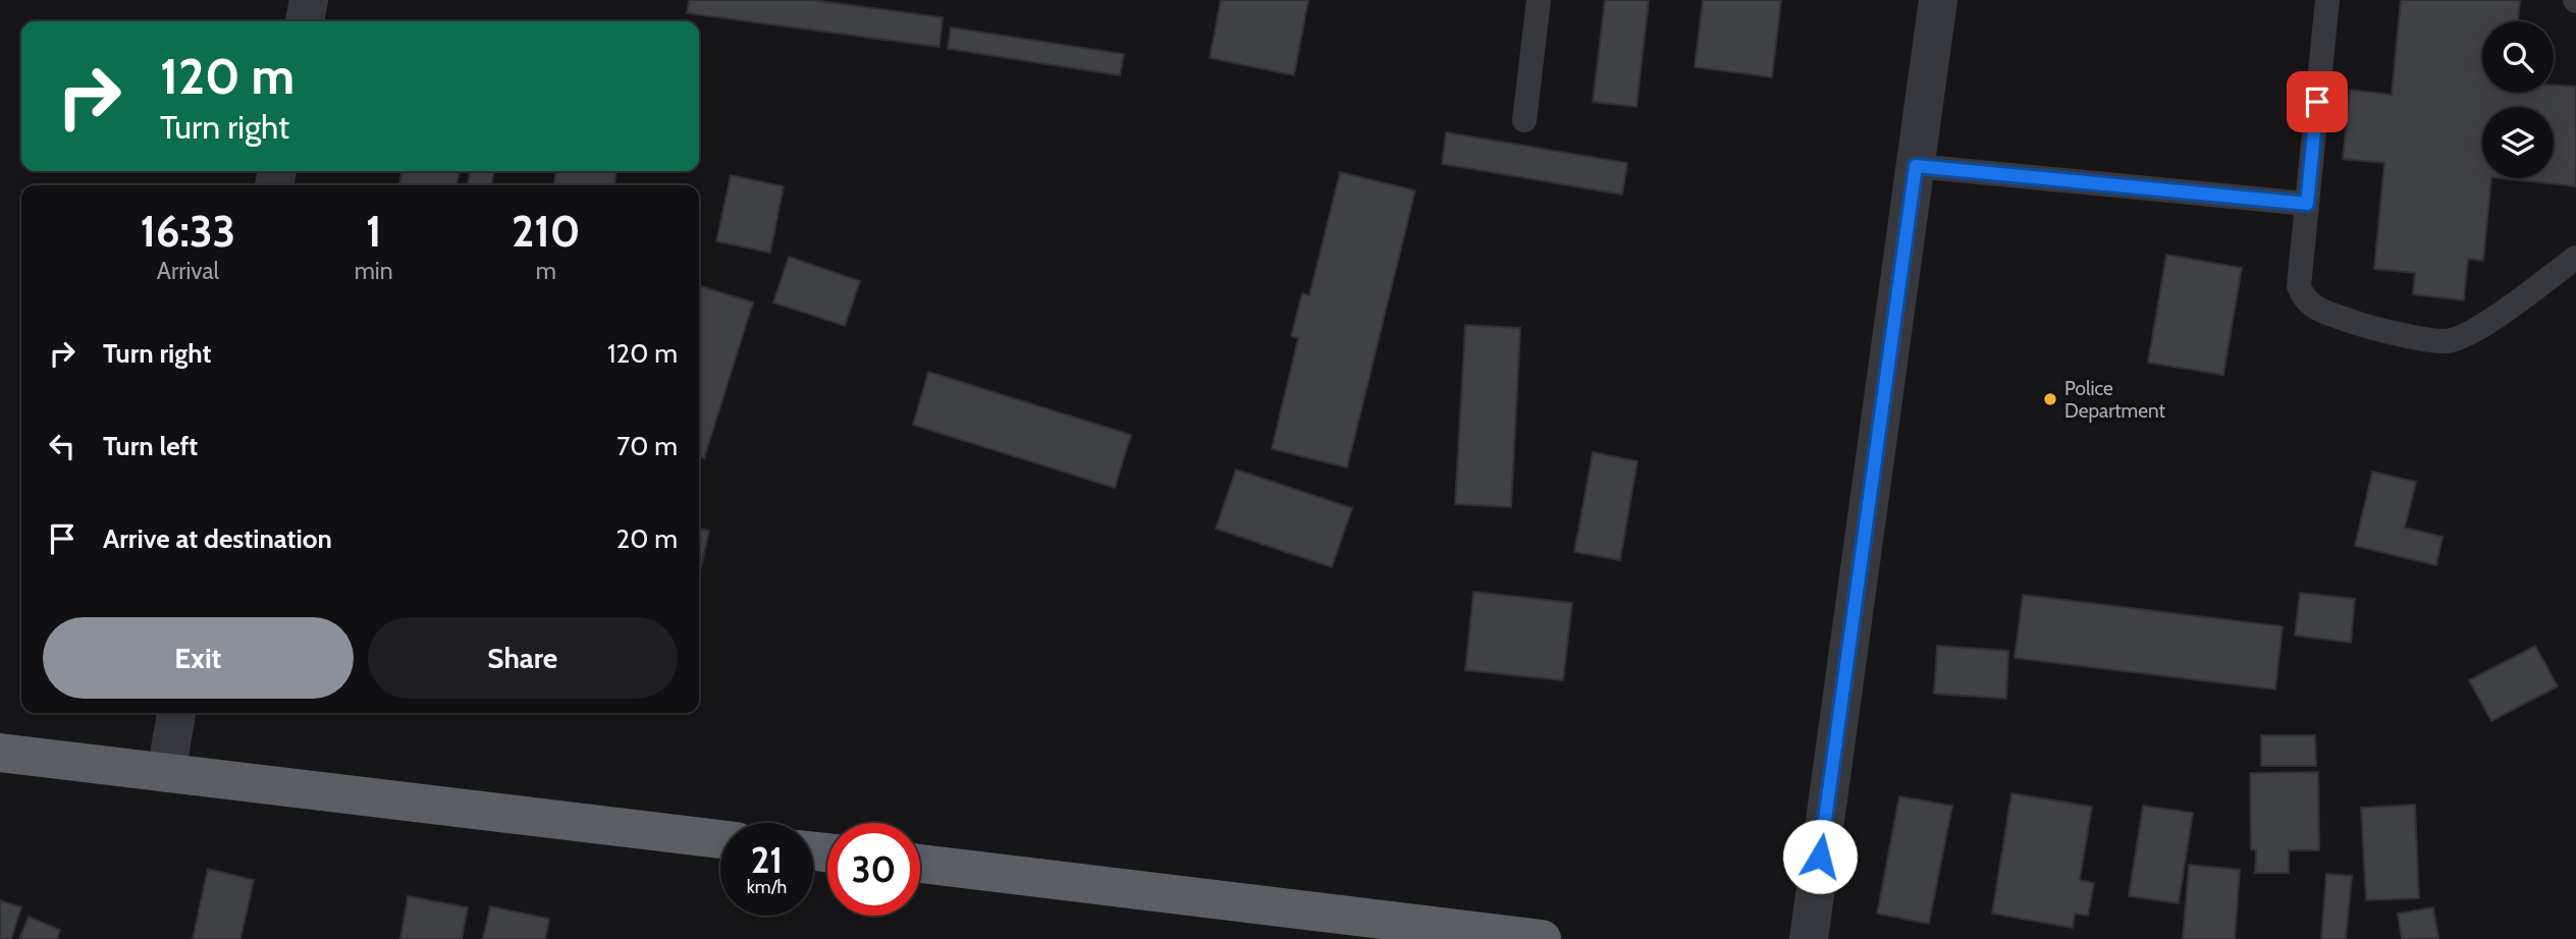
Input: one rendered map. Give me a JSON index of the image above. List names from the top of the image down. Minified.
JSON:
{"places":["Police Department"],"page":{"turn":["120 m","Turn right"],"eta":["16:33","Arrival","1","min","210","m"],"list":[{"name":"Turn right","value":"120 m"},{"name":"Turn left","value":"70 m"},{"name":"Arrive at destination","value":"20 m"}],"buttons":["Exit","Share"],"speed":"21 km/h","limit":"30"}}
